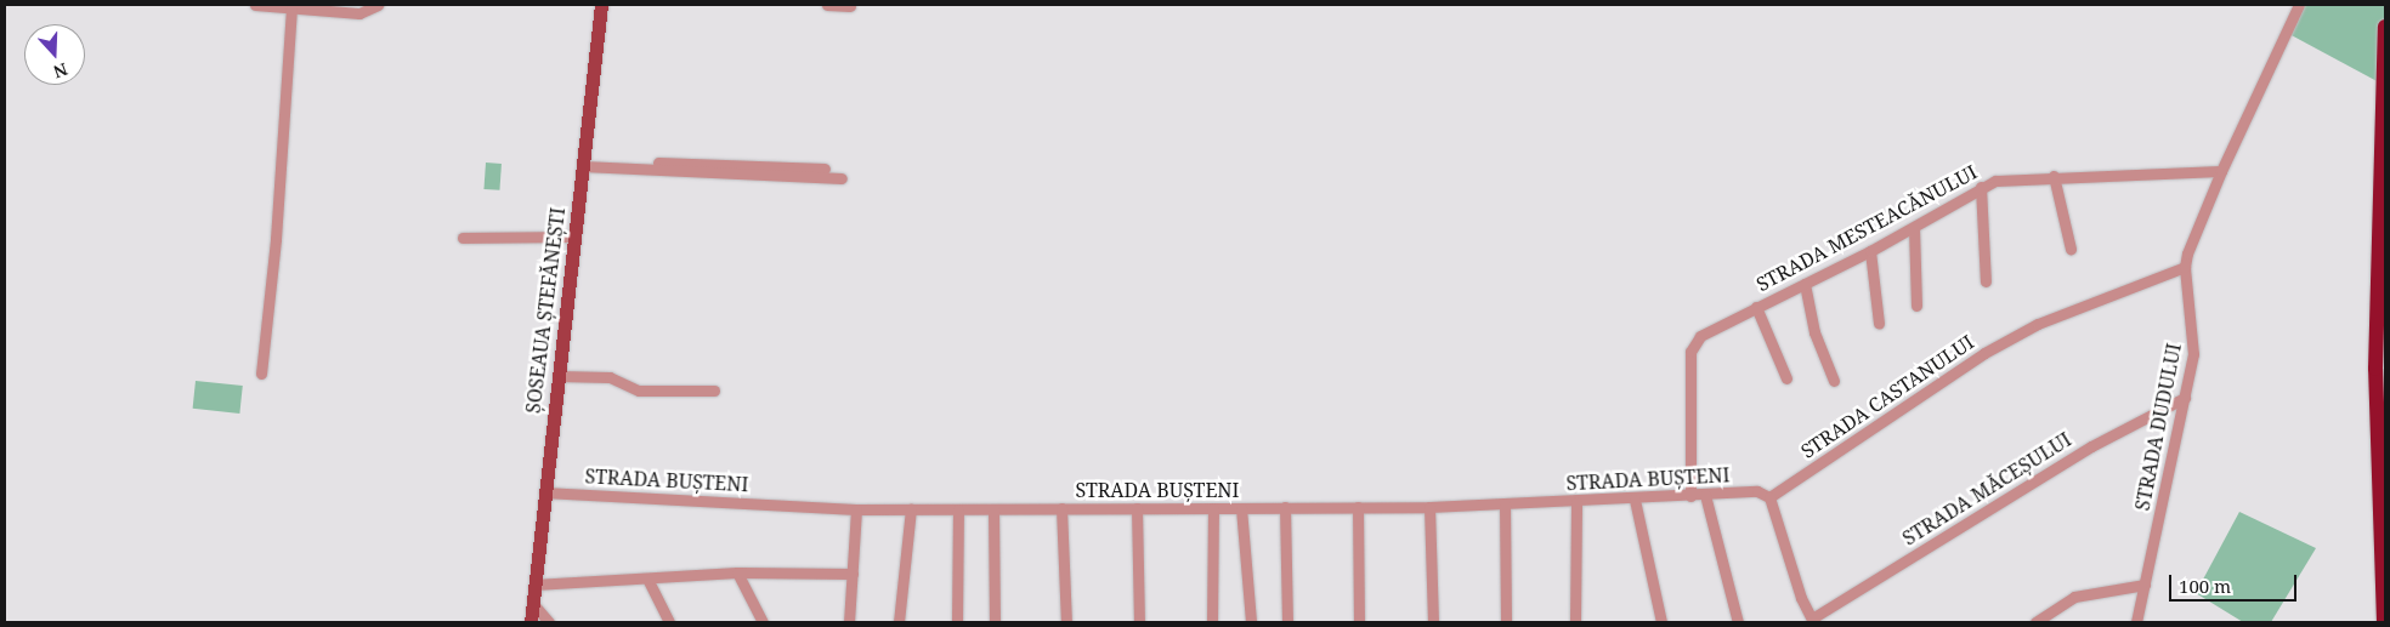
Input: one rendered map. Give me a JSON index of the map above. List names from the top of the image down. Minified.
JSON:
{"streets":{"main road":["ȘOSEAUA ȘTEFĂNEȘTI"],"street":["STRADA MESTEACĂNULUI","STRADA CASTANULUI","STRADA DUDULUI","STRADA BUȘTENI","STRADA MĂCEȘULUI"]},"crossings":[["STRADA MESTEACĂNULUI","STRADA DUDULUI"],["STRADA MESTEACĂNULUI","STRADA BUȘTENI"],["ȘOSEAUA ȘTEFĂNEȘTI","STRADA BUȘTENI"],["STRADA CASTANULUI","STRADA DUDULUI"],["STRADA CASTANULUI","STRADA BUȘTENI"],["STRADA DUDULUI","STRADA MĂCEȘULUI"]],"scale_bar":"100 m","north":"bottom"}
